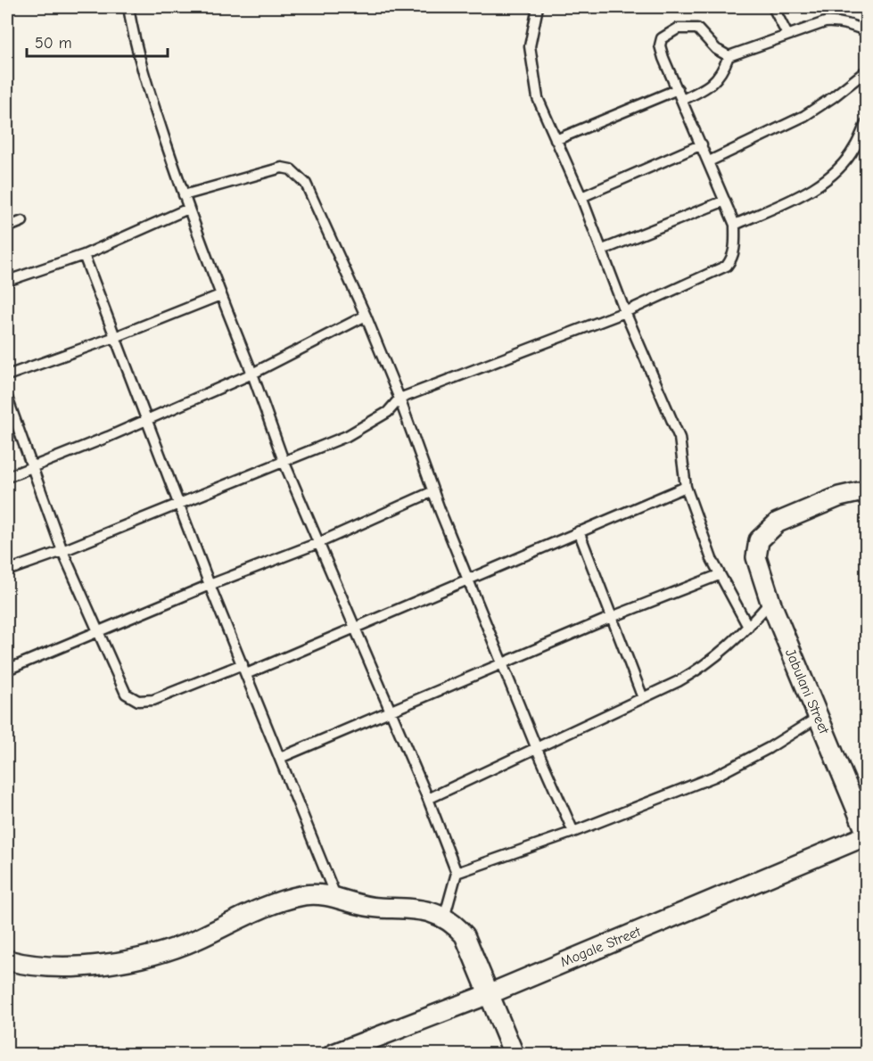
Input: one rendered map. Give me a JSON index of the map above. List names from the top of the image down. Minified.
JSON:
{"streets":{"street":["Jabulani Street","Mogale Street"]},"crossings":[["Jabulani Street","Mogale Street"]],"scale_bar":"50 m"}
